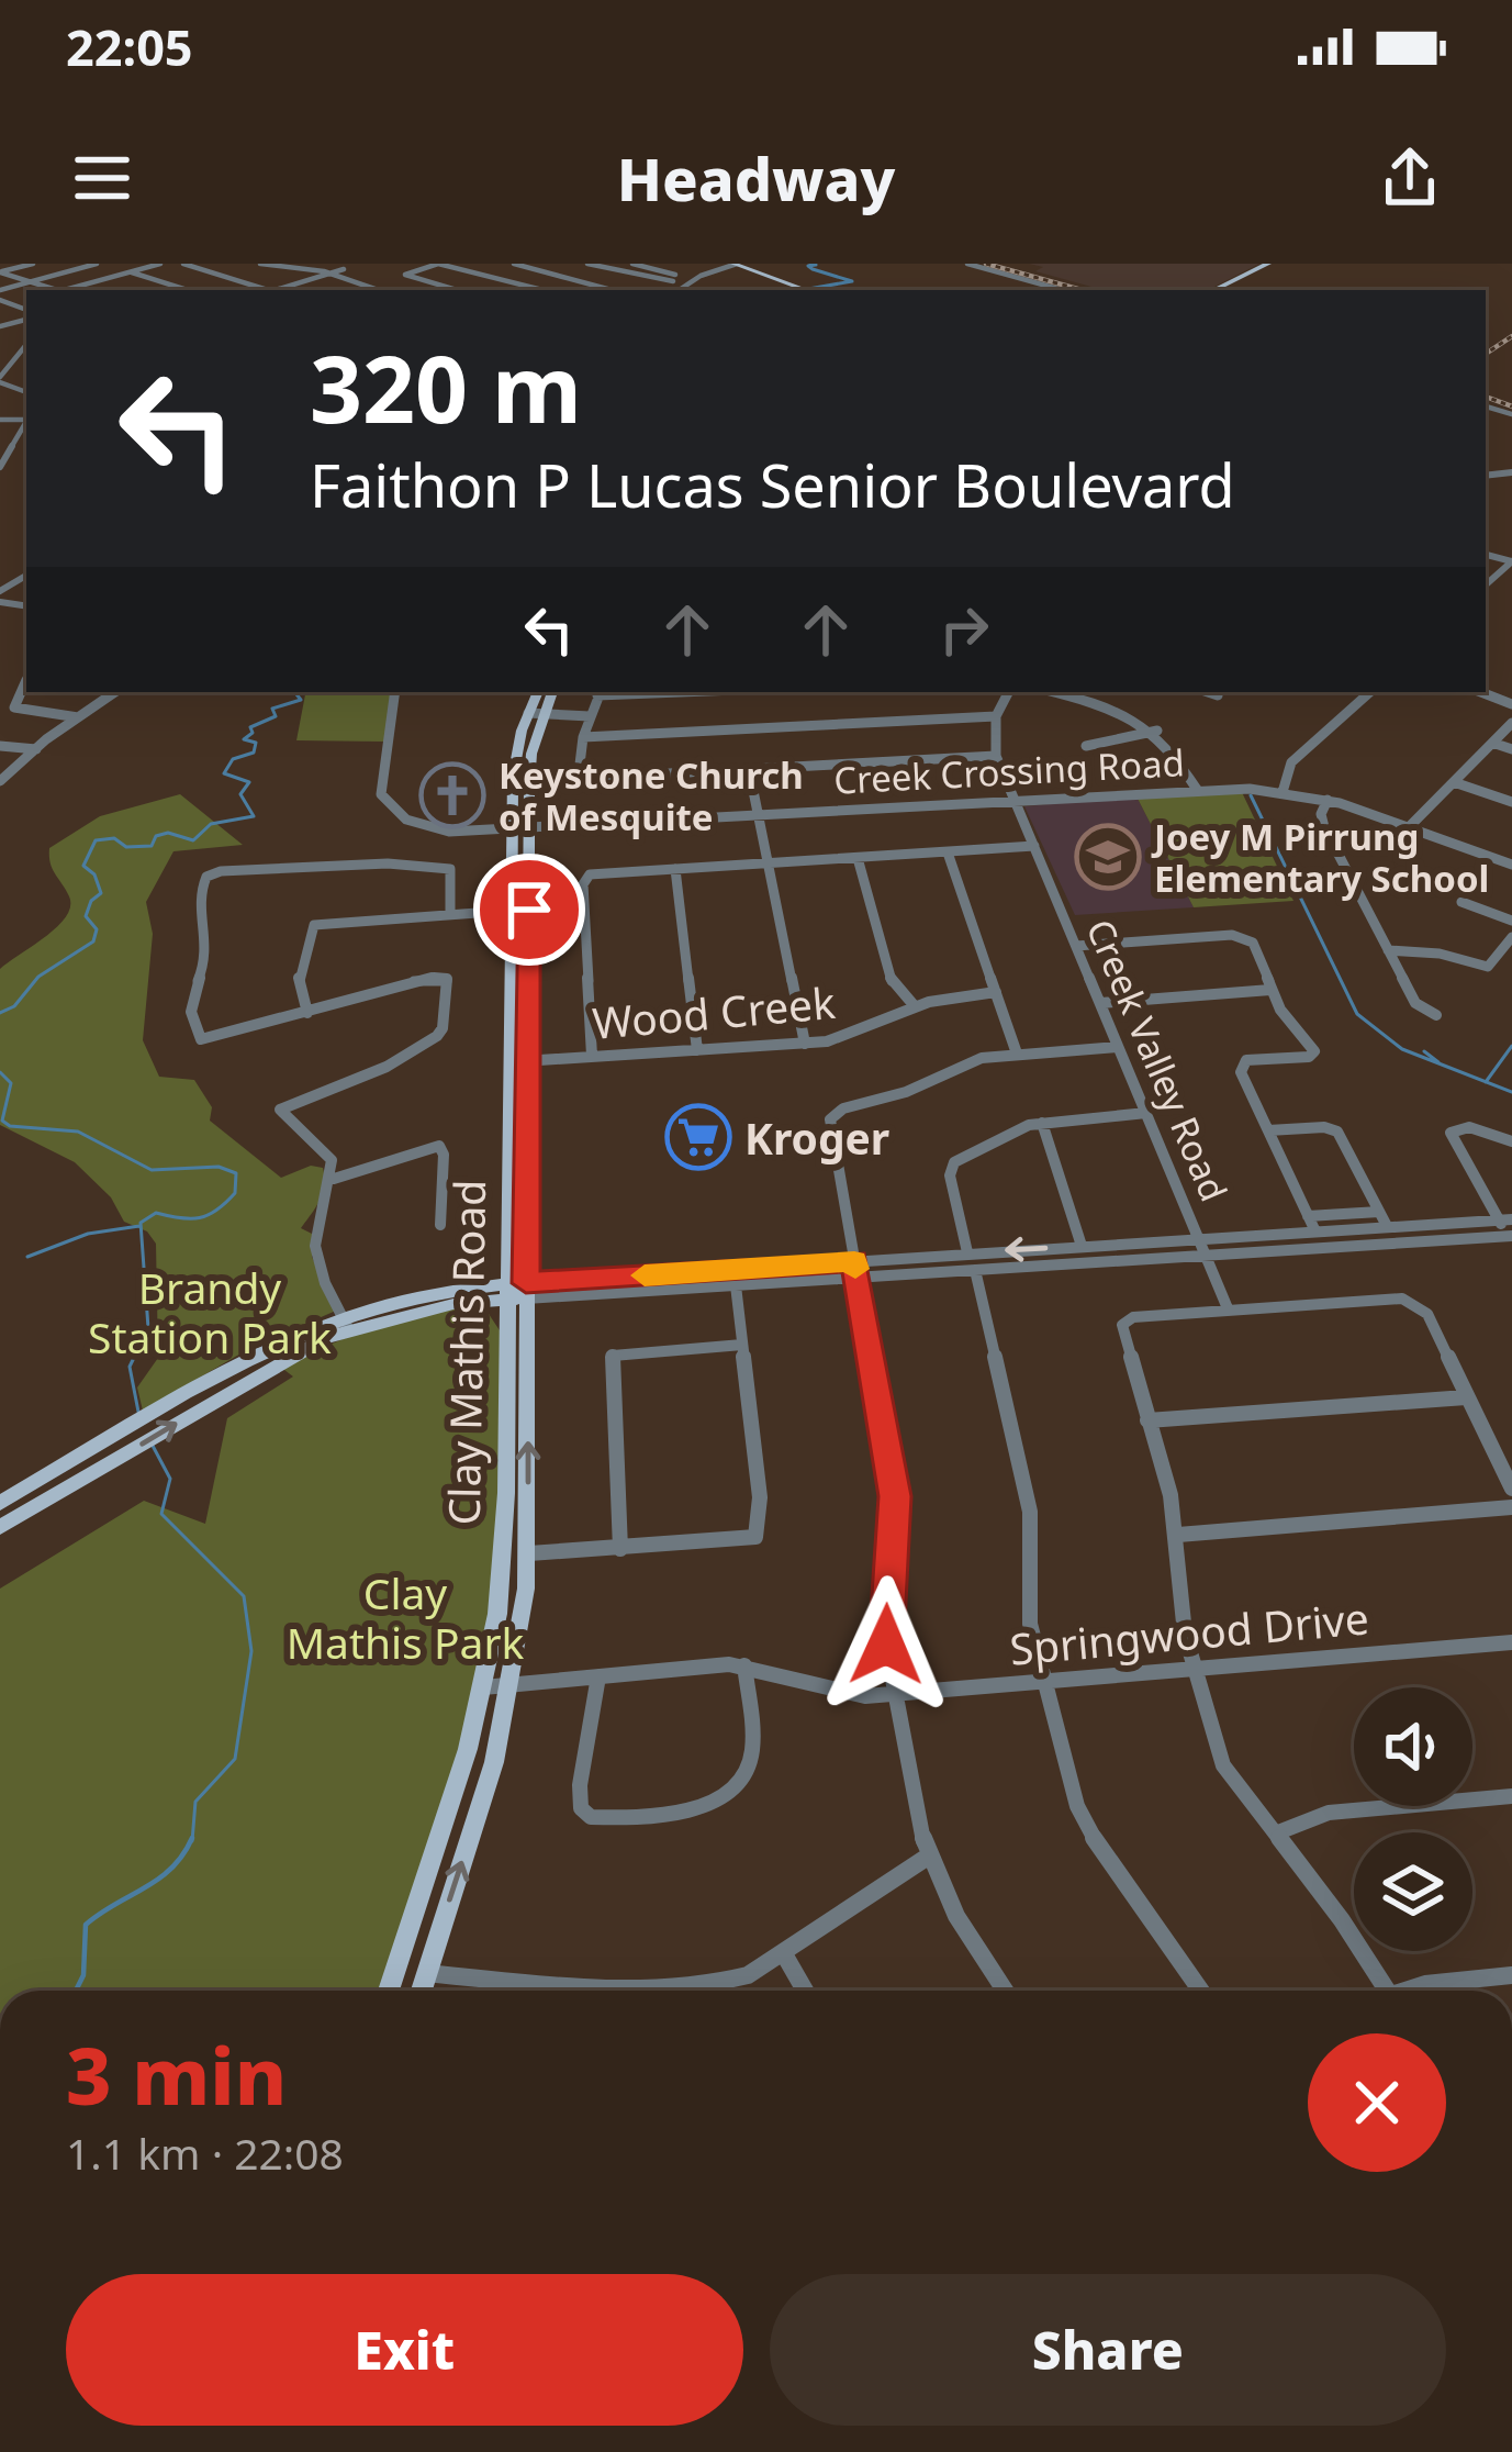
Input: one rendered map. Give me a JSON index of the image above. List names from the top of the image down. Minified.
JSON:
{"streets":{"main road":["Clay Mathis Road"],"street":["Creek Crossing Road","Wood Creek","Creek Valley Road","Springwood Drive"]},"crossings":[["Creek Crossing Road","Creek Valley Road"],["Creek Crossing Road","Clay Mathis Road"],["Wood Creek","Clay Mathis Road"],["Clay Mathis Road","Springwood Drive"]],"parks":["Brandy Station Park","Clay Mathis Park"],"places":{"church":["Keystone Church of Mesquite"],"school or university":["Joey M Pirrung Elementary School"],"supermarket":["Kroger"]},"page":{"status":"22:05","header":"Headway","turn":["320 m","Faithon P Lucas Senior Boulevard"],"heading":["3 min","1.1 km · 22:08"],"buttons":["Exit","Share"]}}
